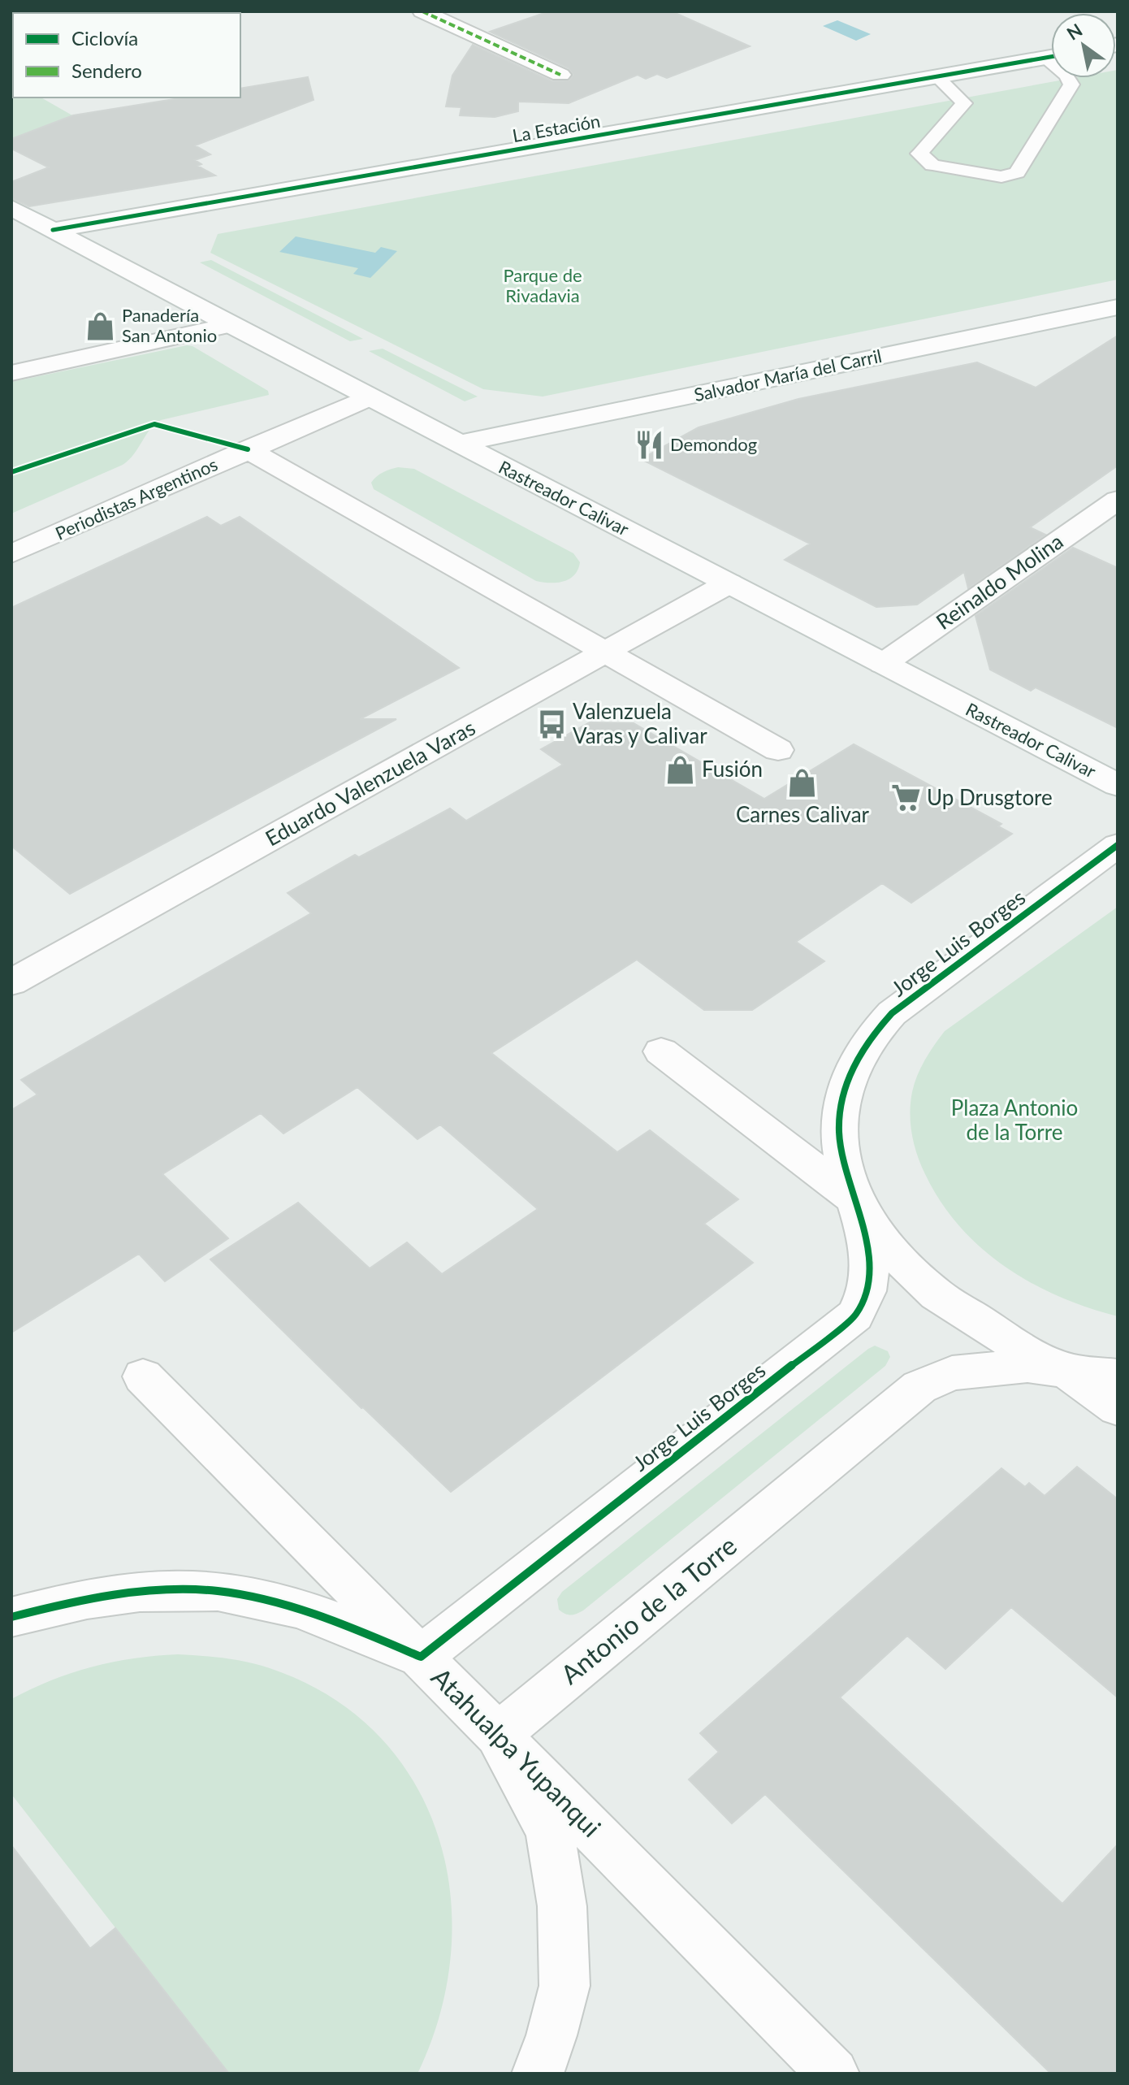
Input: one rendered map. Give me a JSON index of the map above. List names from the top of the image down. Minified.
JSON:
{"streets":{"street":["La Estación","Salvador María del Carril","Rastreador Calivar","Periodistas Argentinos","Reinaldo Molina","Eduardo Valenzuela Varas","Jorge Luis Borges","Antonio de la Torre","Atahualpa Yupanqui"]},"crossings":[["La Estación","Rastreador Calivar"],["Salvador María del Carril","Rastreador Calivar"],["Rastreador Calivar","Periodistas Argentinos"],["Rastreador Calivar","Reinaldo Molina"],["Rastreador Calivar","Eduardo Valenzuela Varas"],["Jorge Luis Borges","Atahualpa Yupanqui"],["Antonio de la Torre","Atahualpa Yupanqui"]],"parks":["Parque de Rivadavia","Plaza Antonio de la Torre"],"places":{"shop":["Panadería San Antonio","Fusión","Carnes Calivar"],"restaurant":["Demondog"],"bus stop":["Valenzuela Varas y Calivar"],"supermarket":["Up Drusgtore"]},"legend":["Ciclovía","Sendero"],"north":"top left"}
